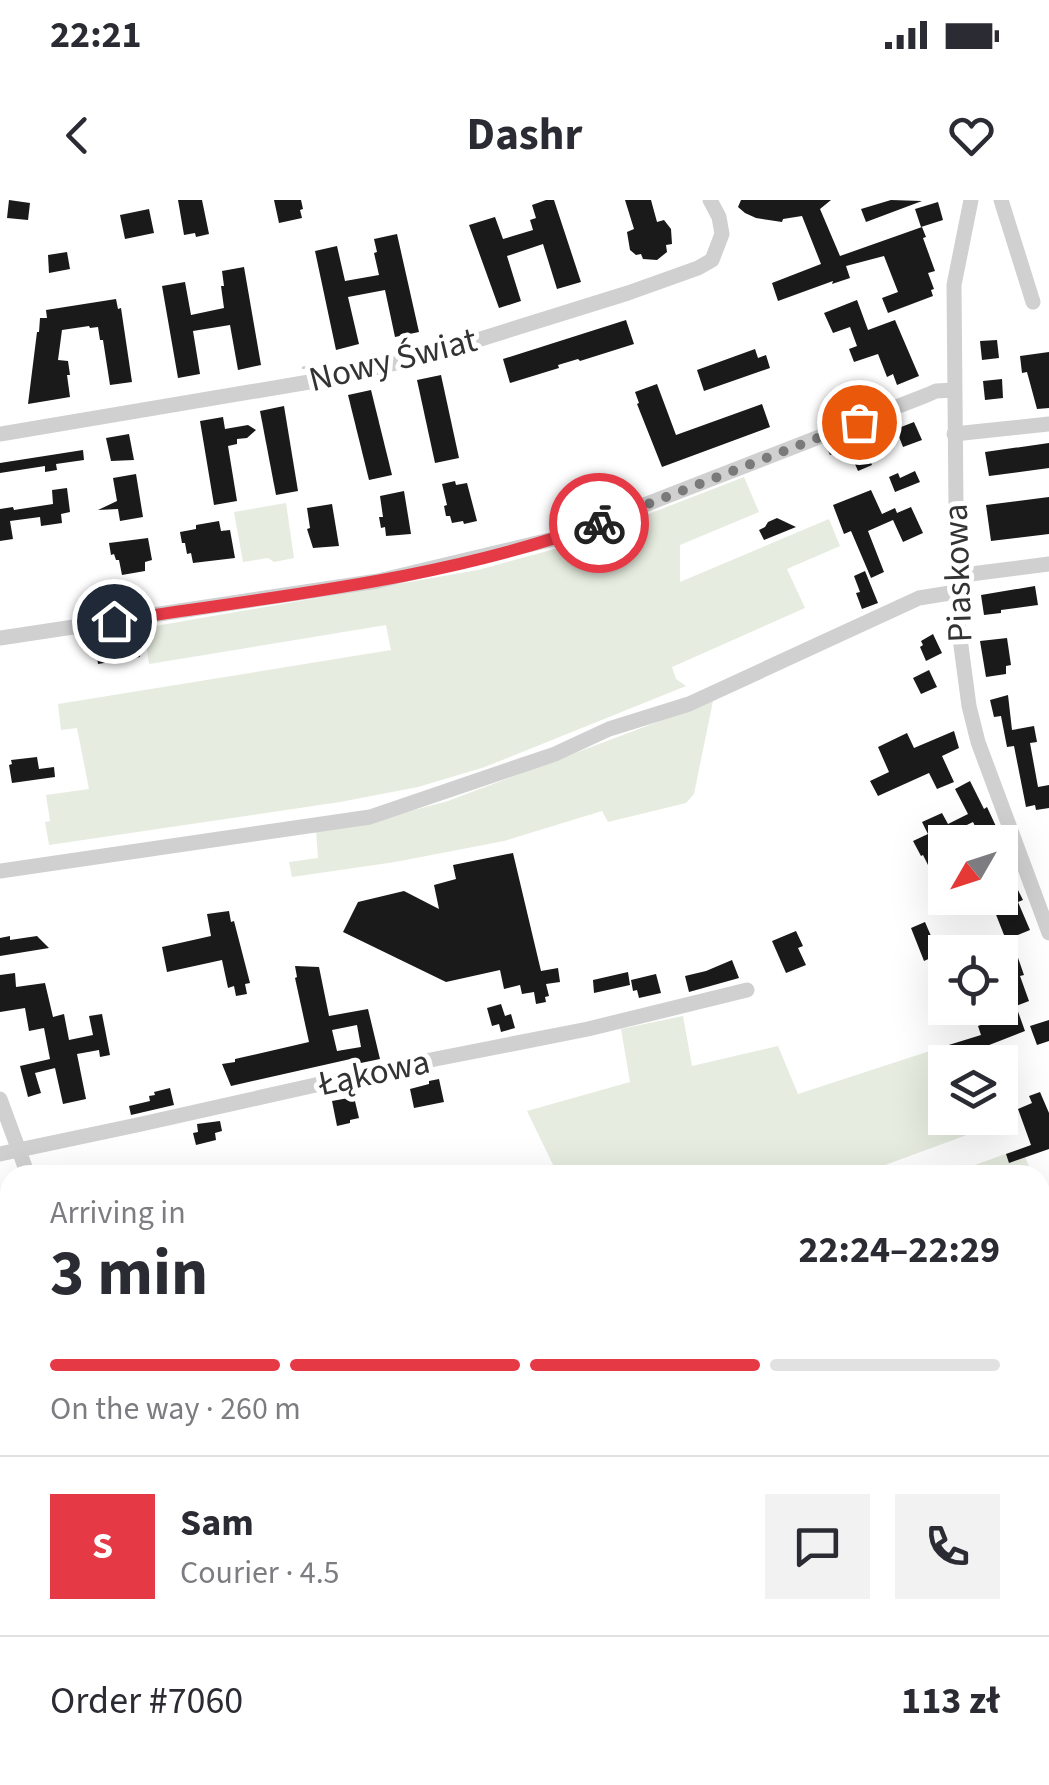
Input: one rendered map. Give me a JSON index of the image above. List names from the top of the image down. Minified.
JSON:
{"streets":{"street":["Nowy Świat","Piaskowa","Łąkowa"]},"north":"bottom left","page":{"status":"22:21","header":"Dashr","heading":["3 min","Arriving in","22:24–22:29"],"panel":["Sam","Courier · 4.5","Order #7060","113 zł"],"bar":"On the way · 260 m","round":"S"}}
